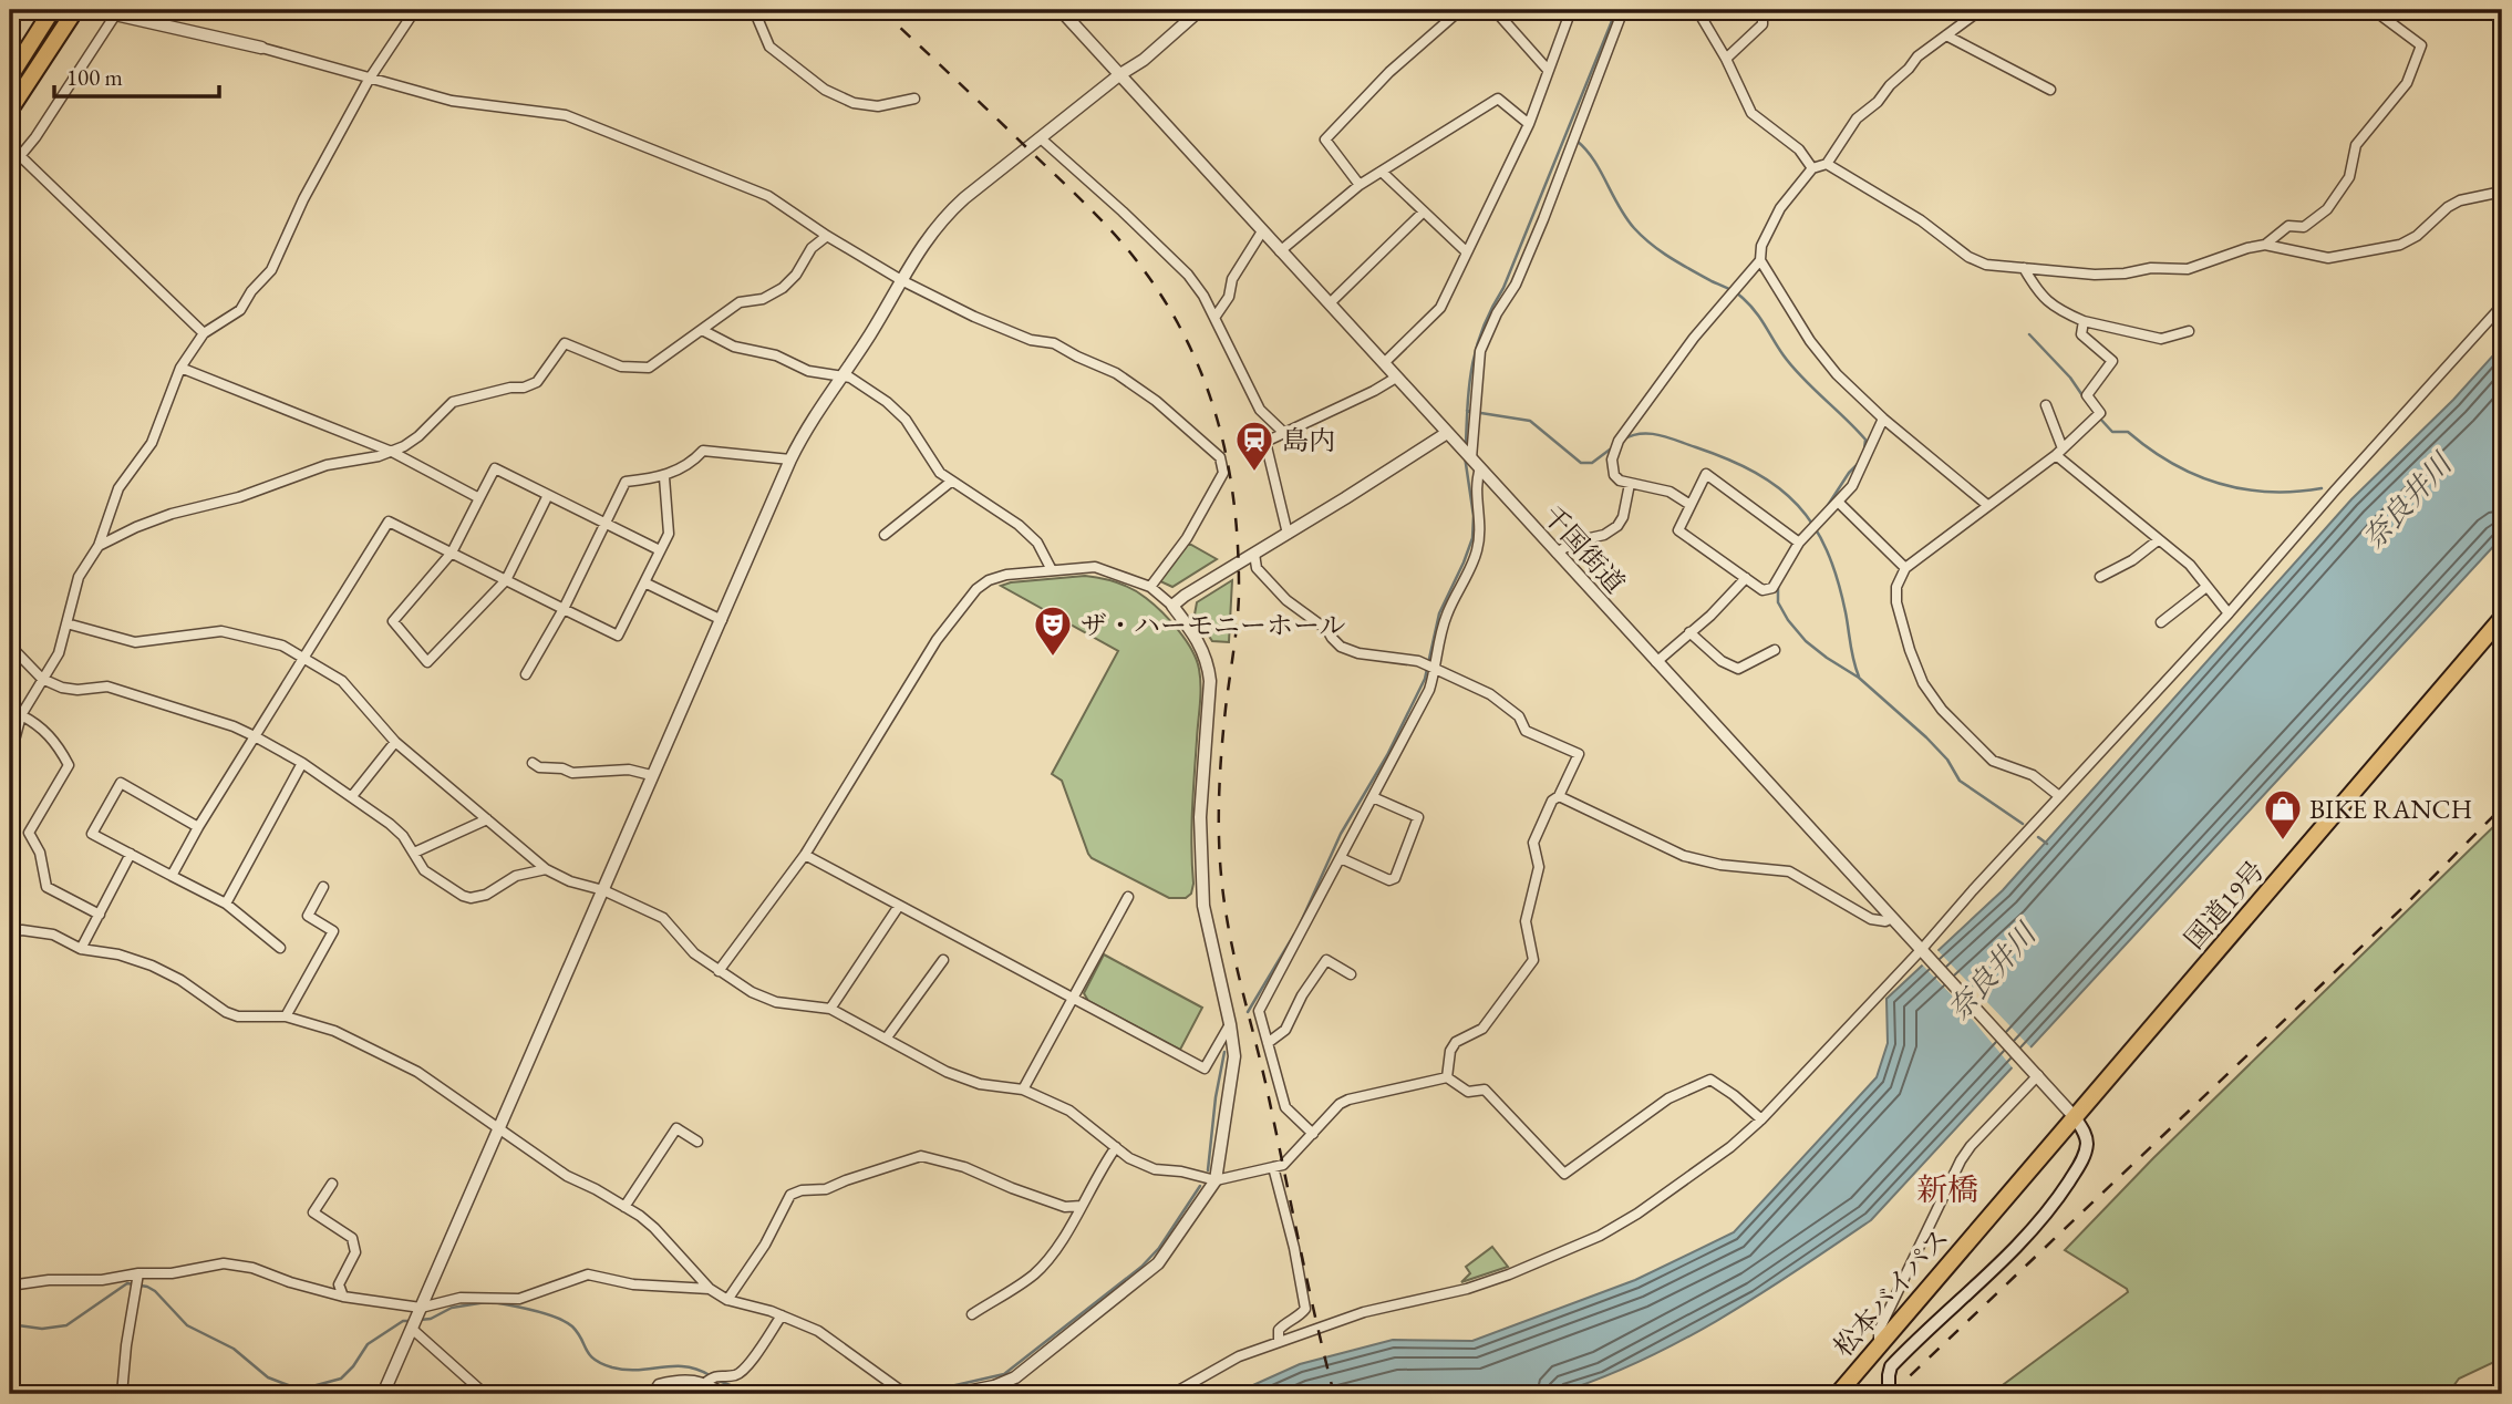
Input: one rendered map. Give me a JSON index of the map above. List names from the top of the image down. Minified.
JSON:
{"streets":{"highway":["国道19号","松本バイパス"],"street":["千国街道"]},"crossings":[["千国街道","国道19号"],["千国街道","松本バイパス"],["国道19号","松本バイパス"]],"districts":["新橋"],"water":["奈良井川"],"places":{"station":["島内"],"theatre":["ザ・ハーモニーホール"],"shop":["BIKE RANCH"]},"scale_bar":"100 m"}
